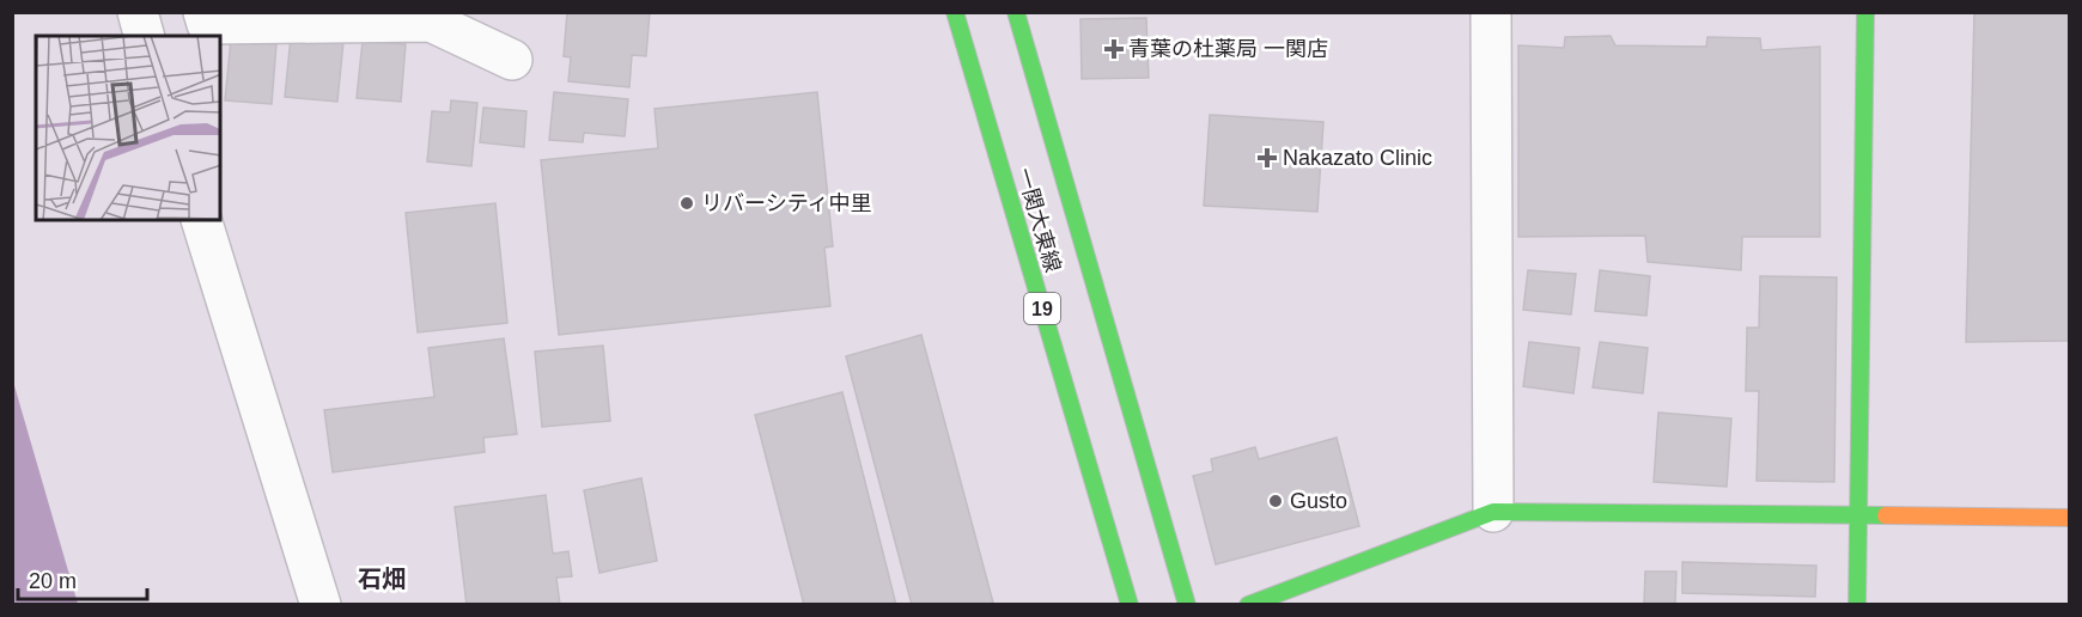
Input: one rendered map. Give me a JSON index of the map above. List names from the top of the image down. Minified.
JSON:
{"streets":{"street":["一関大東線","19"]},"districts":["石畑"],"places":{"health":["青葉の杜薬局 一関店","Nakazato Clinic"],"other":["リバーシティ中里","Gusto"]},"scale_bar":"20 m"}
